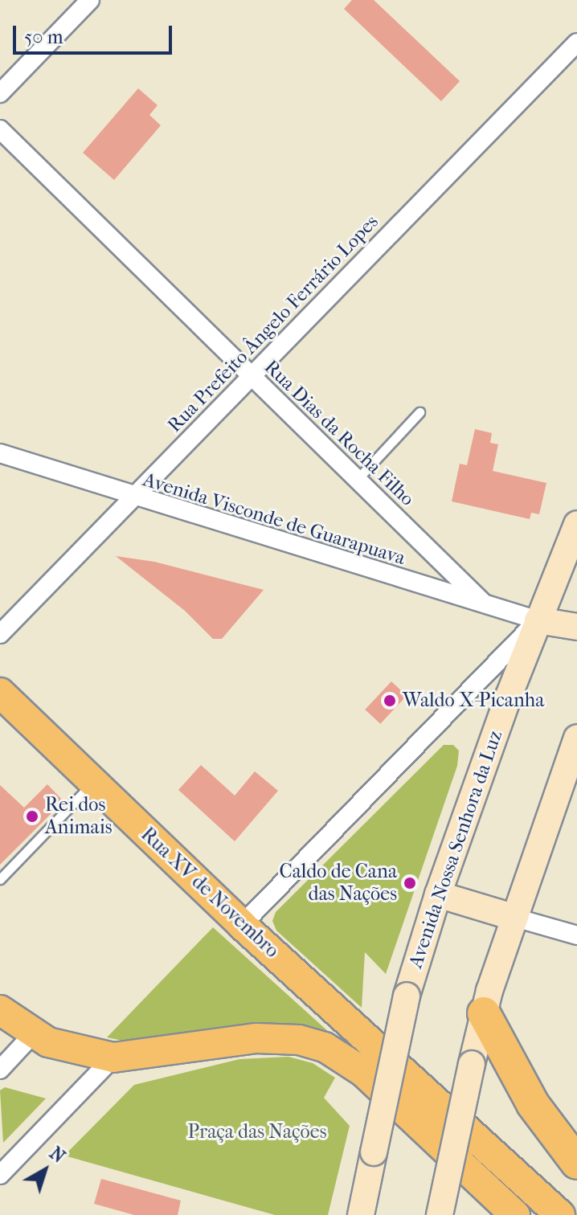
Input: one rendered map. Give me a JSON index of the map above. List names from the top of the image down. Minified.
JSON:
{"streets":{"main road":["Avenida Nossa Senhora da Luz","Rua XV de Novembro"],"street":["Rua Prefeito Ângelo Ferrário Lopes","Rua Dias da Rocha Filho","Avenida Visconde de Guarapuava"]},"crossings":[["Rua Prefeito Ângelo Ferrário Lopes","Rua Dias da Rocha Filho"],["Rua Prefeito Ângelo Ferrário Lopes","Avenida Visconde de Guarapuava"],["Rua Dias da Rocha Filho","Avenida Visconde de Guarapuava"],["Avenida Visconde de Guarapuava","Avenida Nossa Senhora da Luz"]],"parks":["Praça das Nações"],"places":["Waldo X-Picanha","Rei dos Animais","Caldo de Cana das Nações"],"scale_bar":"50 m","north":"top right"}
